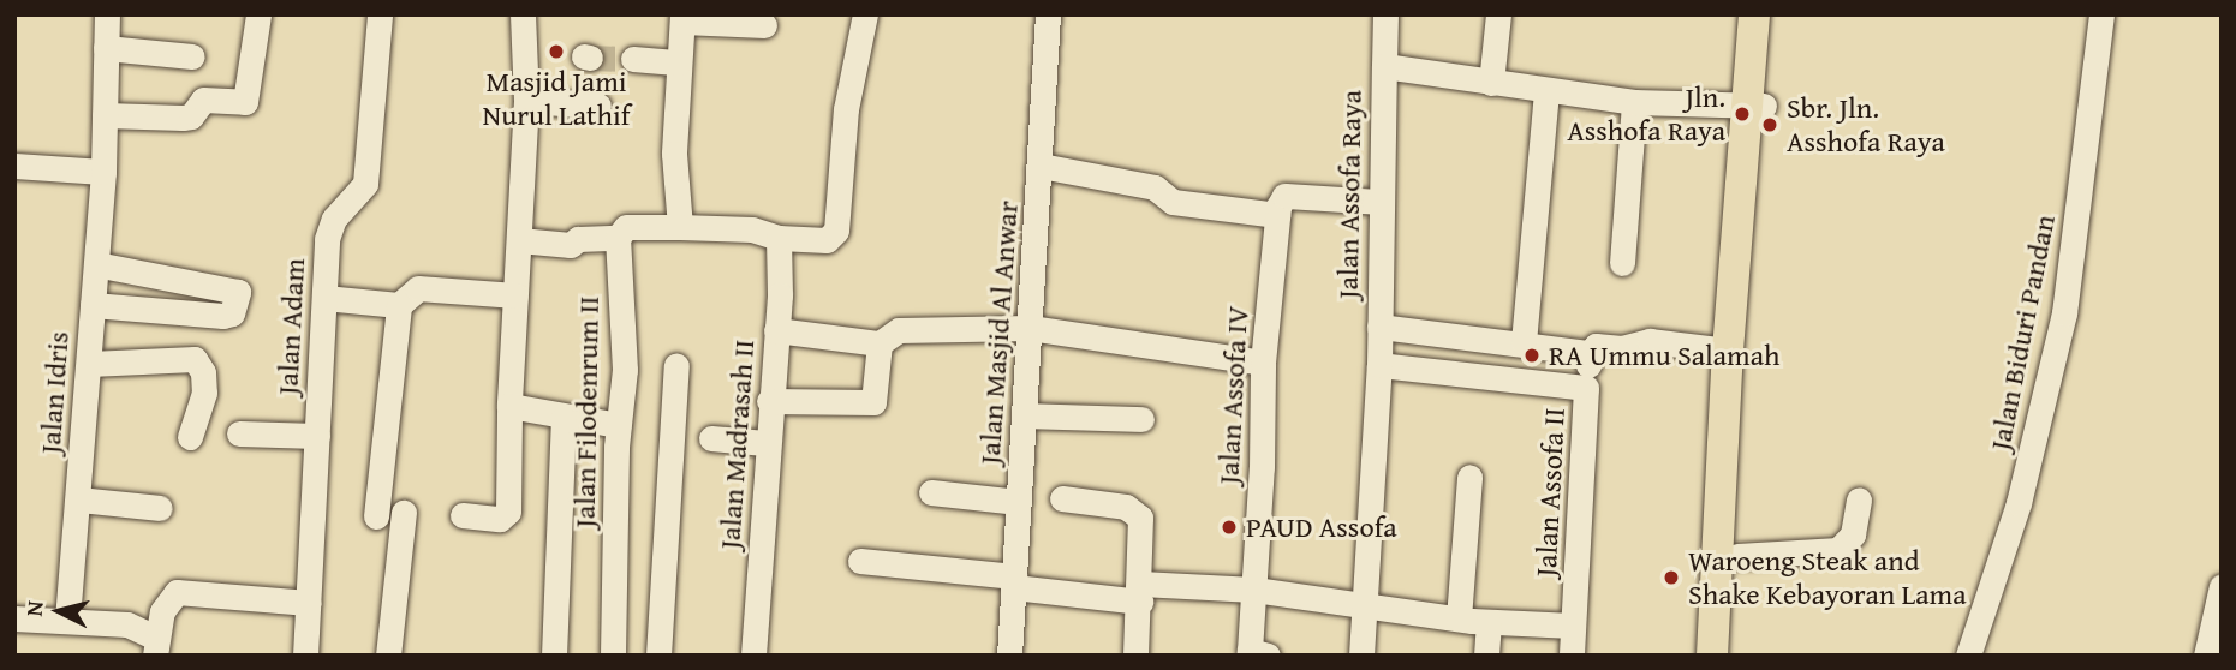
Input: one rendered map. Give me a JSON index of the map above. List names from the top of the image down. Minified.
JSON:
{"streets":{"street":["Jalan Assofa Raya","Jalan Adam","Jalan Masjid Al Anwar","Jalan Biduri Pandan","Jalan Idris","Jalan Assofa IV","Jalan Filodenrum II","Jalan Madrasah II","Jalan Assofa II"]},"crossings":[["Jalan Assofa Raya","Jalan Assofa II"]],"places":["Masjid Jami Nurul Lathif","Jln. Asshofa Raya","Sbr. Jln. Asshofa Raya","RA Ummu Salamah","PAUD Assofa","Waroeng Steak and Shake Kebayoran Lama"],"north":"left"}
